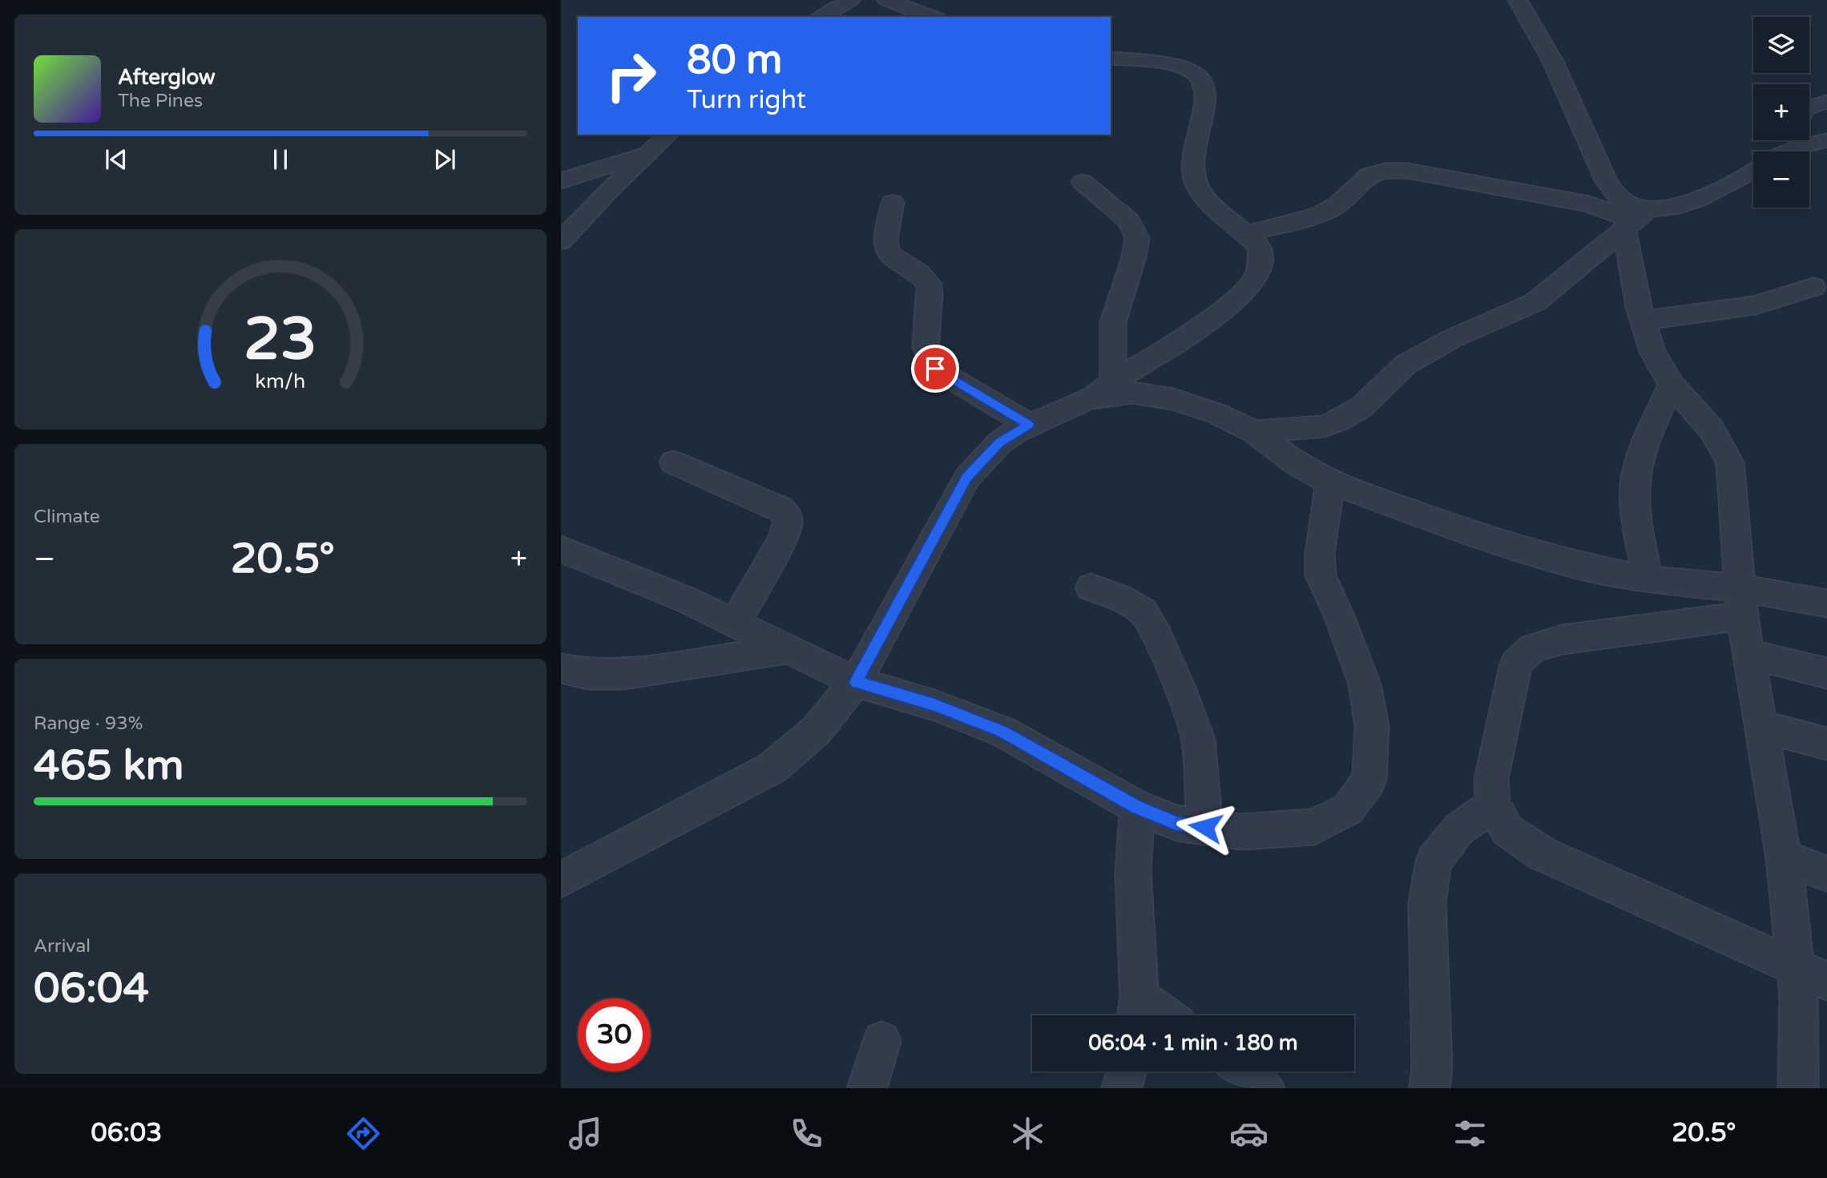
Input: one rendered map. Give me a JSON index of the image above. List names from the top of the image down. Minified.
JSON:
{"page":{"map_buttons":["+","−"],"turn":["80 m","Turn right"],"song":["Afterglow","The Pines"],"tile":["Climate",["Range · 93%","465 km"],["Arrival","06:04"]],"heat":["−","20.5°","+"],"limit":"30","trip":"06:04 · 1 min · 180 m","tabs":["06:03","20.5°"],"gauge":["23","km/h"]}}
